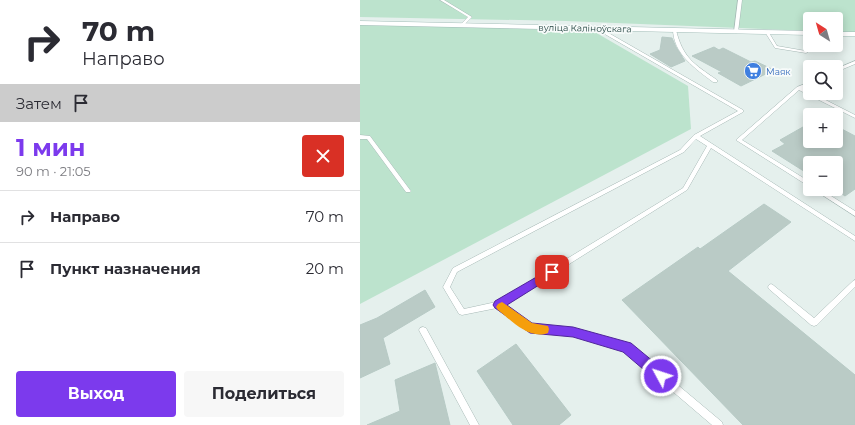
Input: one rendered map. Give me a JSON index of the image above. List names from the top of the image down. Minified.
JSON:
{"streets":{"street":["вуліца Каліноўскага"]},"places":{"supermarket":["Маяк"]},"north":"top left","page":{"turn":["70 m","Направо"],"map_buttons":["+","−"],"then":"Затем","heading":["1 мин","90 m · 21:05"],"list":[{"name":"Направо","value":"70 m"},{"name":"Пункт назначения","value":"20 m"}],"buttons":["Выход","Поделиться"]}}
